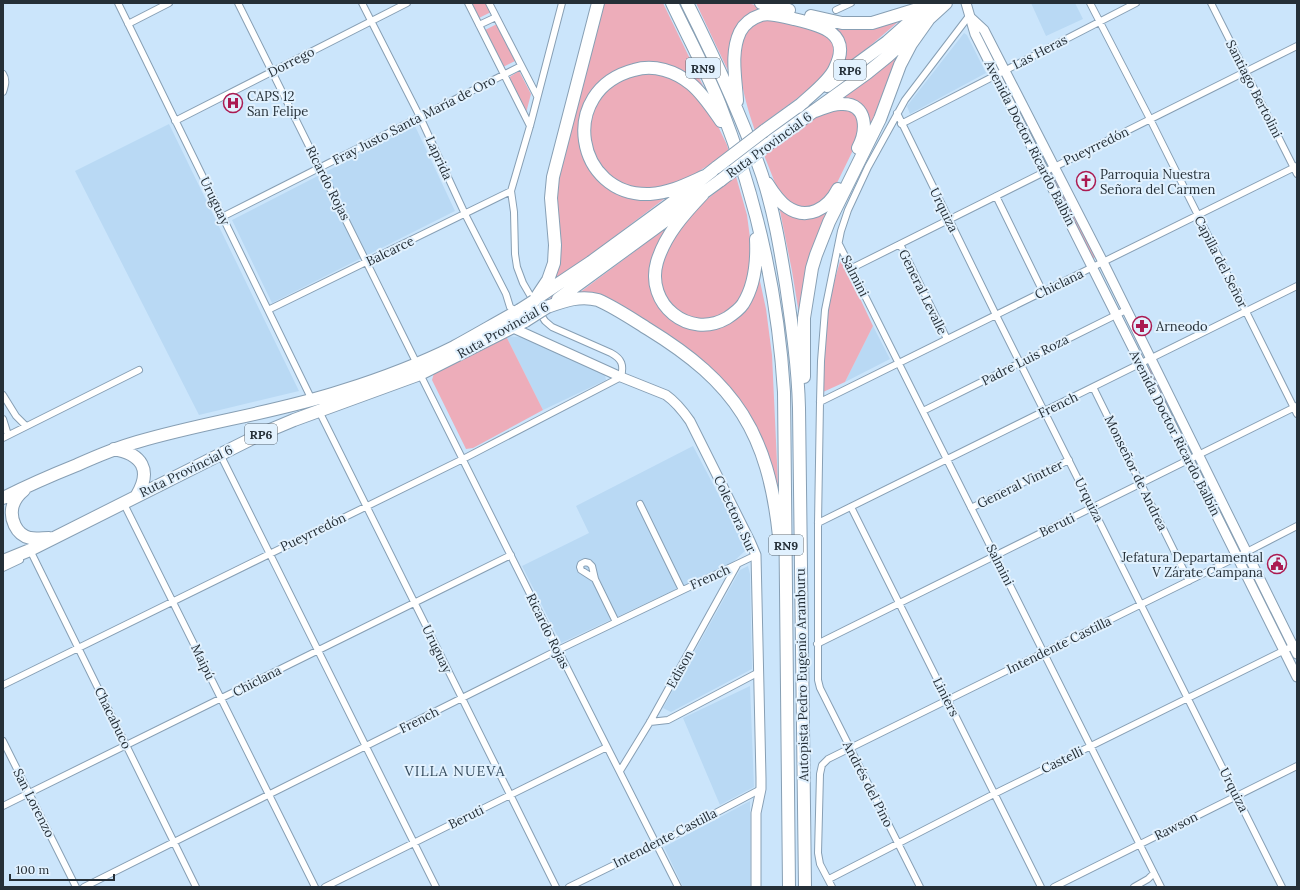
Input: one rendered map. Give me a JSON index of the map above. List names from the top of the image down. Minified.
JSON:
{"streets":{"highway":["RN9","RP6","Ruta Provincial 6","Autopista Pedro Eugenio Aramburu"],"main road":["Avenida Doctor Ricardo Balbín","Colectora Sur"],"street":["Las Heras","Dorrego","Santiago Bertolini","Fray Justo Santa María de Oro","Pueyrredón","Laprida","Ricardo Rojas","Uruguay","Urquiza","Balcarce","Capilla del Señor","Salmini","Chiclana","General Levalle","Padre Luis Roza","French","Monseñor de Andrea","General Vintter","Beruti","Intendente Castilla","Maipú","Edison","Liniers","Chacabuco","Castelli","Andrés del Pino","San Lorenzo","Rawson"]},"crossings":[["Las Heras","Avenida Doctor Ricardo Balbín"],["Las Heras","Urquiza"],["Las Heras","Capilla del Señor"],["Dorrego","Laprida"],["Dorrego","Ricardo Rojas"],["Dorrego","Uruguay"],["Santiago Bertolini","Pueyrredón"],["Santiago Bertolini","Chiclana"],["Fray Justo Santa María de Oro","Laprida"],["Fray Justo Santa María de Oro","Ricardo Rojas"],["Fray Justo Santa María de Oro","Uruguay"],["Avenida Doctor Ricardo Balbín","Pueyrredón"],["Avenida Doctor Ricardo Balbín","Chiclana"],["Avenida Doctor Ricardo Balbín","Padre Luis Roza"],["Avenida Doctor Ricardo Balbín","French"],["Avenida Doctor Ricardo Balbín","Beruti"],["Avenida Doctor Ricardo Balbín","Intendente Castilla"],["Avenida Doctor Ricardo Balbín","Castelli"],["Ruta Provincial 6","Laprida"],["Ruta Provincial 6","Ricardo Rojas"],["Ruta Provincial 6","Uruguay"],["Ruta Provincial 6","Colectora Sur"],["Ruta Provincial 6","Maipú"],["Ruta Provincial 6","Chacabuco"],["Pueyrredón","Ricardo Rojas"],["Pueyrredón","Uruguay"],["Pueyrredón","Urquiza"],["Pueyrredón","Capilla del Señor"],["Pueyrredón","Salmini"],["Pueyrredón","General Levalle"],["Pueyrredón","Colectora Sur"],["Pueyrredón","Maipú"],["Pueyrredón","Chacabuco"],["Laprida","Balcarce"],["Ricardo Rojas","Balcarce"],["Ricardo Rojas","Chiclana"],["Ricardo Rojas","French"],["Ricardo Rojas","Beruti"],["Ricardo Rojas","Intendente Castilla"],["Ricardo Rojas","Edison"],["Uruguay","Balcarce"],["Uruguay","Chiclana"],["Uruguay","French"],["Uruguay","Beruti"],["Urquiza","Chiclana"],["Urquiza","Padre Luis Roza"],["Urquiza","French"],["Urquiza","General Vintter"],["Urquiza","Beruti"],["Urquiza","Intendente Castilla"],["Urquiza","Castelli"],["Urquiza","Rawson"],["Capilla del Señor","Chiclana"],["Capilla del Señor","French"],["Capilla del Señor","Beruti"],["Salmini","Chiclana"],["Salmini","Padre Luis Roza"],["Salmini","French"],["Salmini","General Vintter"],["Salmini","Beruti"],["Salmini","Intendente Castilla"],["Salmini","Castelli"],["Salmini","Rawson"],["Chiclana","General Levalle"],["Chiclana","Maipú"],["Chiclana","Chacabuco"],["Chiclana","San Lorenzo"],["French","Monseñor de Andrea"],["French","Colectora Sur"],["French","Maipú"],["French","Edison"],["French","Liniers"],["French","Chacabuco"],["Monseñor de Andrea","Beruti"],["Monseñor de Andrea","Intendente Castilla"],["Colectora Sur","Intendente Castilla"],["Beruti","Liniers"],["Beruti","Andrés del Pino"],["Intendente Castilla","Liniers"],["Intendente Castilla","Castelli"],["Intendente Castilla","Andrés del Pino"],["Liniers","Castelli"],["Castelli","Andrés del Pino"]],"districts":["VILLA NUEVA"],"places":{"hospital":["CAPS 12 San Felipe"],"church":["Parroquia Nuestra Señora del Carmen"],"pharmacy":["Arneodo"],"public building":["Jefatura Departamental V Zárate Campana"]},"scale_bar":"100 m"}
